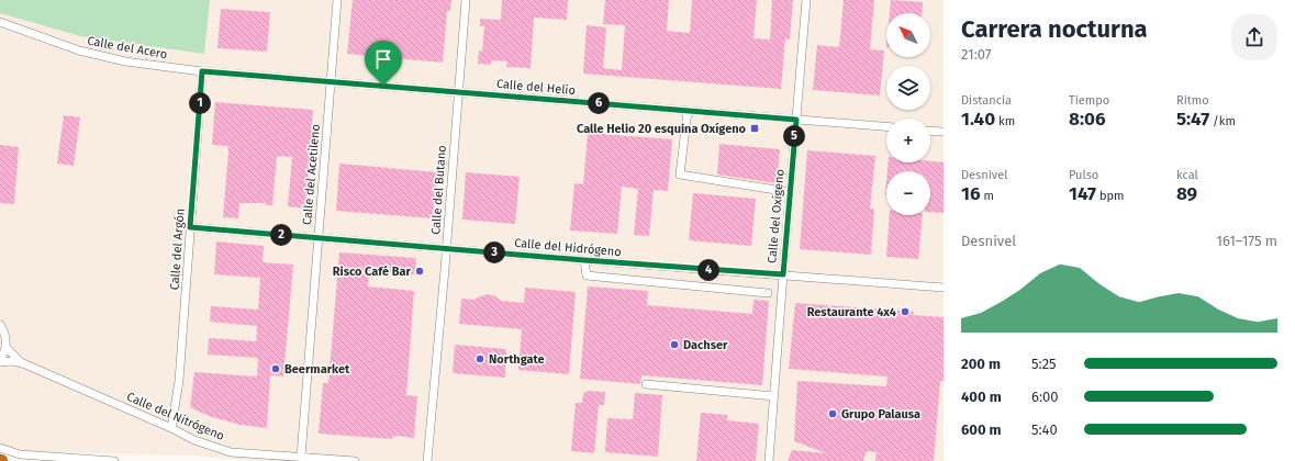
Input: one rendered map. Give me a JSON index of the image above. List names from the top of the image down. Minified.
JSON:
{"streets":{"street":["Calle del Acero","Calle del Helio","Calle del Acetileno","Calle del Butano","Calle del Oxígeno","Calle del Hidrógeno","Calle del Argón","Calle del Nitrógeno"]},"crossings":[["Calle del Acero","Calle del Helio"],["Calle del Acero","Calle del Argón"],["Calle del Helio","Calle del Acetileno"],["Calle del Helio","Calle del Butano"],["Calle del Helio","Calle del Oxígeno"],["Calle del Helio","Calle del Argón"],["Calle del Acetileno","Calle del Hidrógeno"],["Calle del Acetileno","Calle del Nitrógeno"],["Calle del Butano","Calle del Hidrógeno"],["Calle del Oxígeno","Calle del Hidrógeno"],["Calle del Hidrógeno","Calle del Argón"],["Calle del Argón","Calle del Nitrógeno"]],"places":{"transit":["Calle Helio 20 esquina Oxígeno"],"other":["Risco Café Bar","Restaurante 4x4","Dachser","Northgate","Beermarket","Grupo Palausa"]},"north":"top left","page":{"heading":["Carrera nocturna","21:07"],"map_buttons":["+","−"],"stats":[["Distancia","1.40 km"],["Tiempo","8:06"],["Ritmo","5:47 /km"],["Desnivel","16 m"],["Pulso","147 bpm"],["kcal","89"]],"pins":["1","6","5","2","3","4"],"chart":["Desnivel","161–175 m"],"list":[{"name":"200 m","note":"5:25"},{"name":"400 m","note":"6:00"},{"name":"600 m","note":"5:40"}]}}
